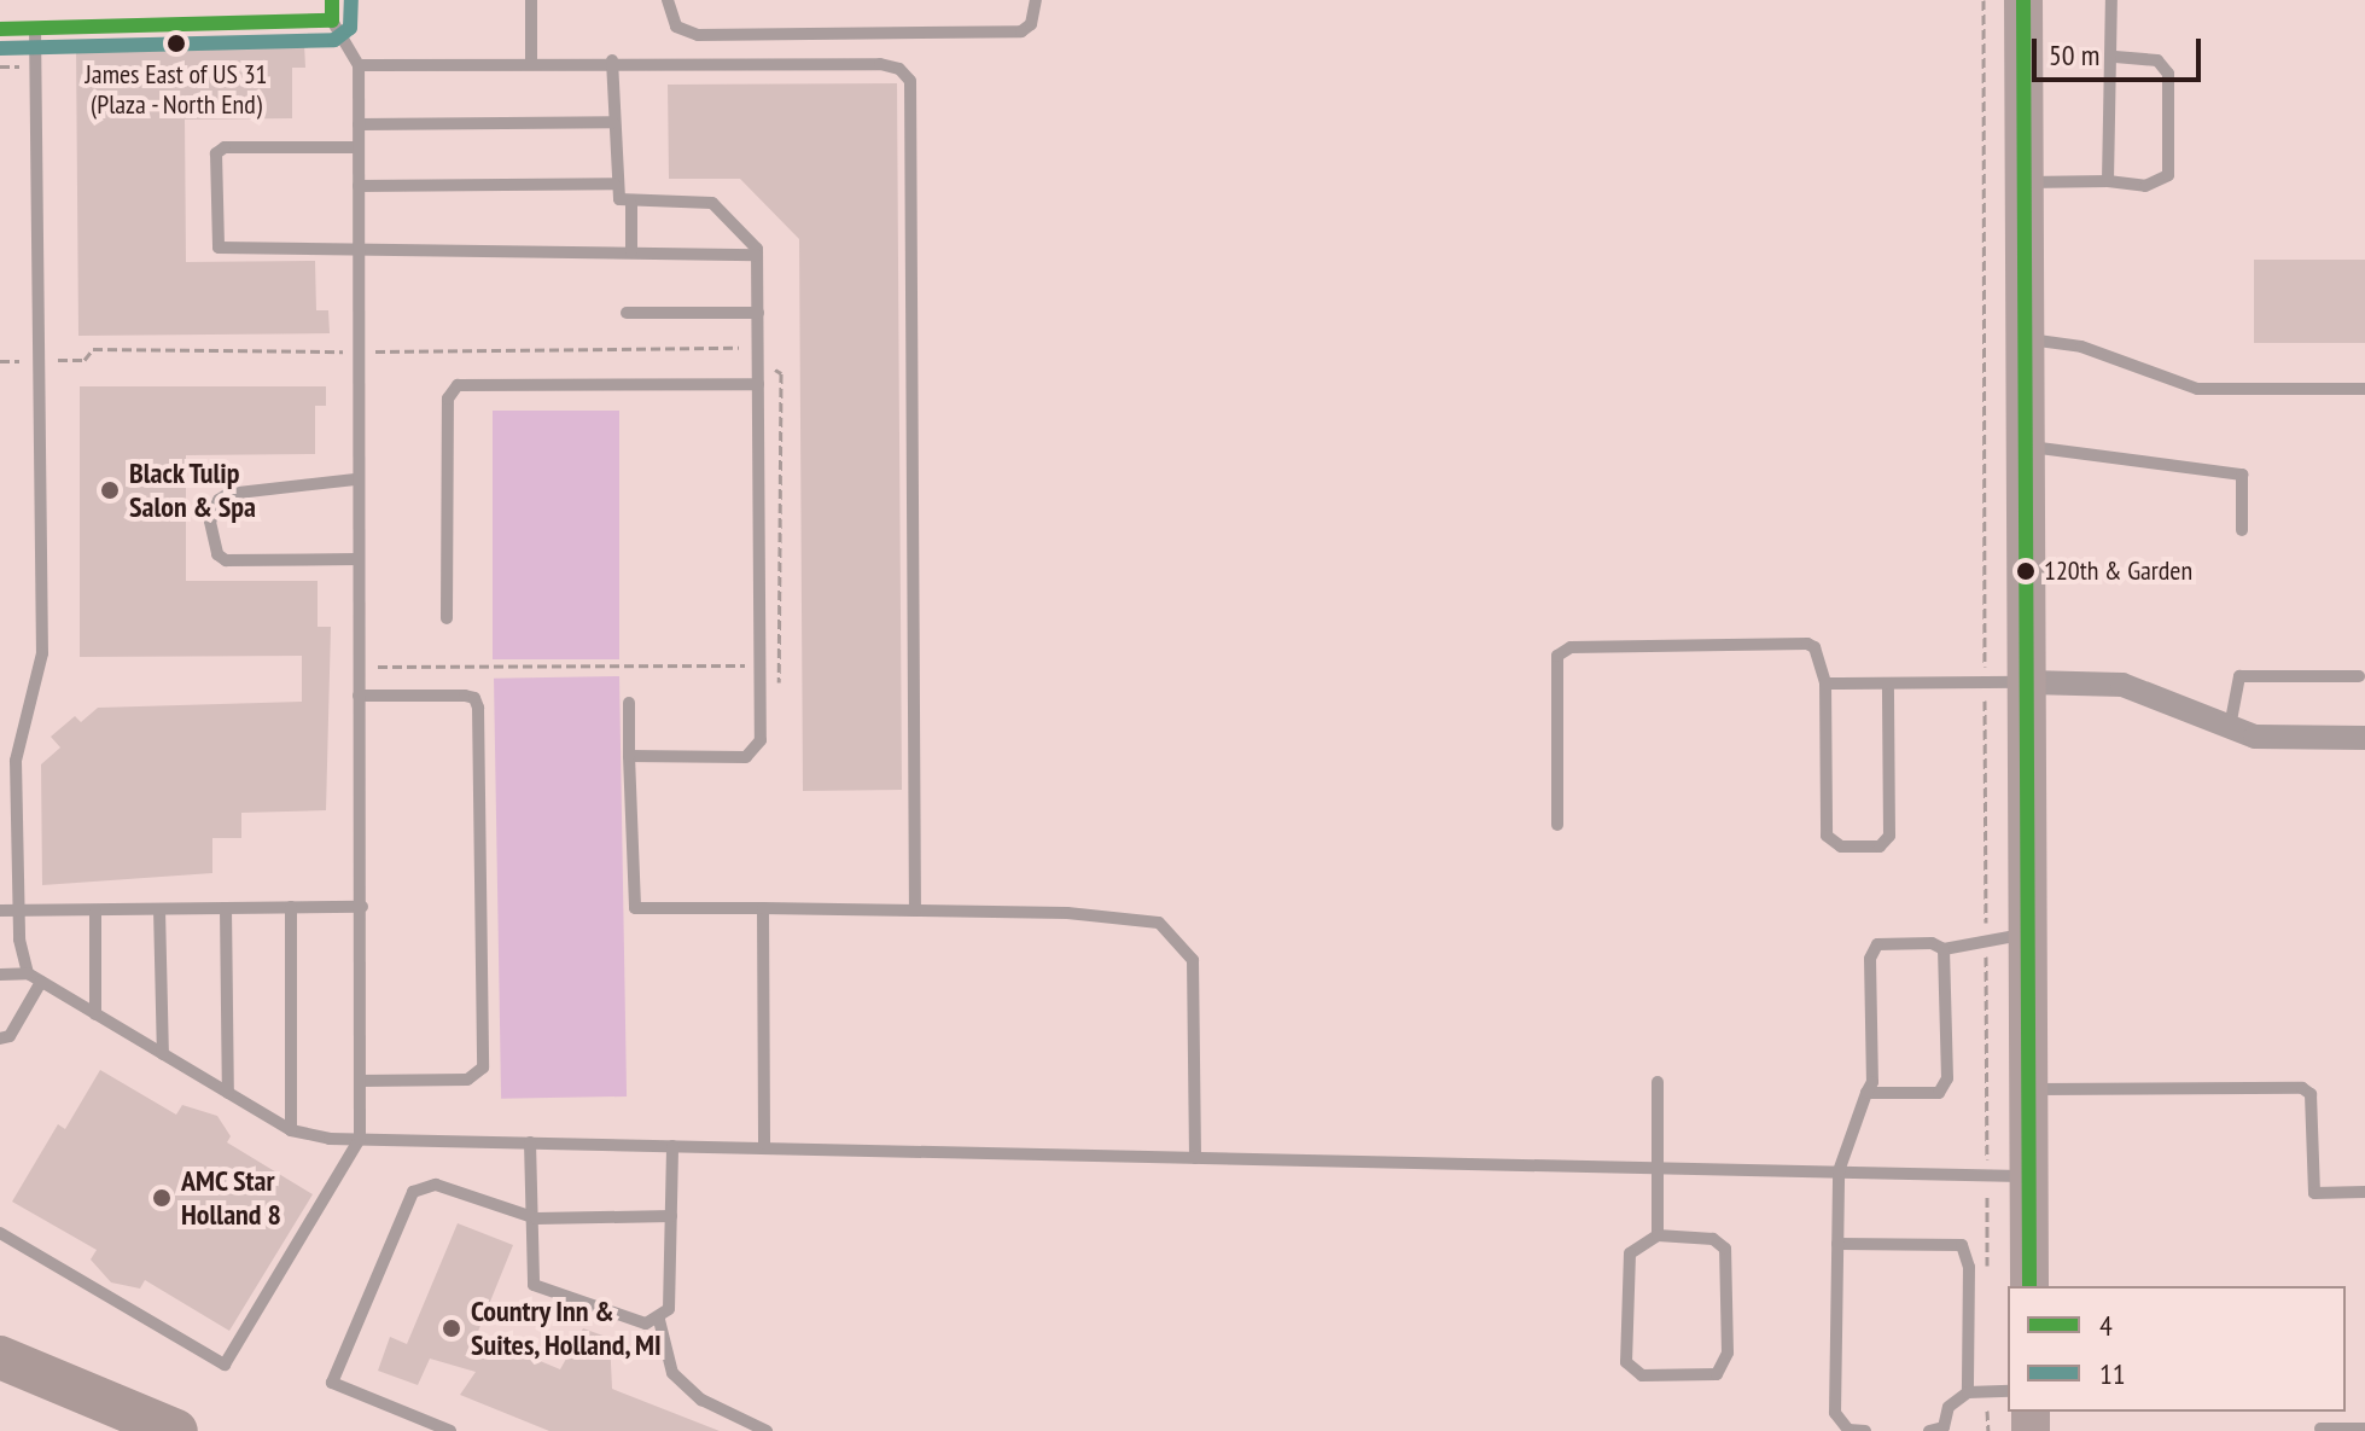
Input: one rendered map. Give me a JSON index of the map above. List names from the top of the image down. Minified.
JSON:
{"places":["James East of US 31 (Plaza - North End)","Black Tulip Salon & Spa","120th & Garden","AMC Star Holland 8","Country Inn & Suites, Holland, MI"],"lines":["transit line 4","transit line 11"],"legend":["4","11"],"scale_bar":"50 m"}
